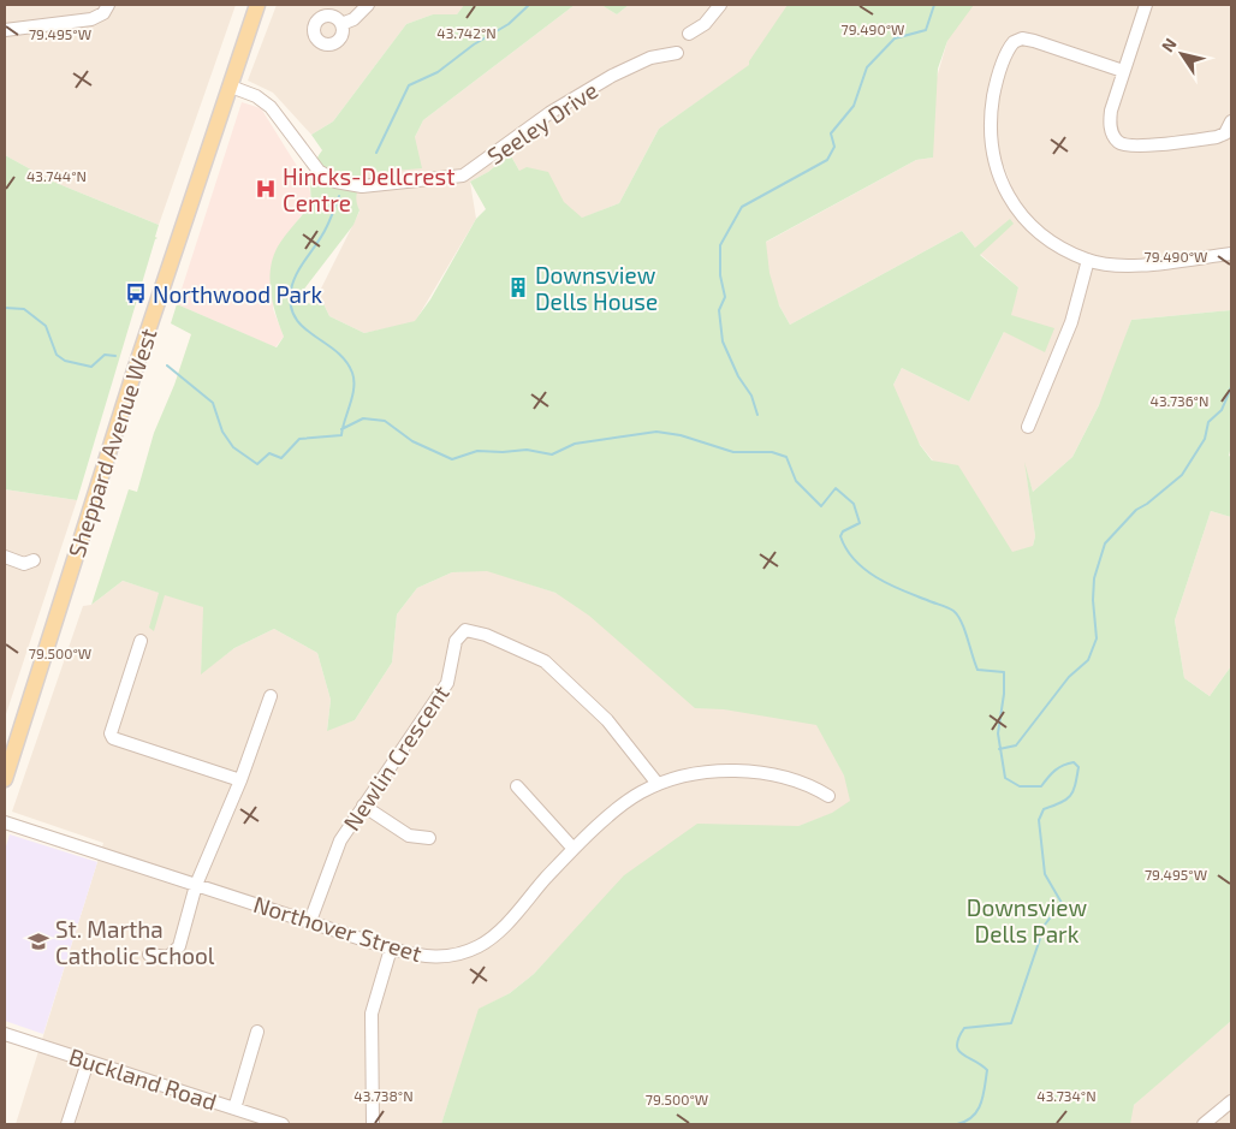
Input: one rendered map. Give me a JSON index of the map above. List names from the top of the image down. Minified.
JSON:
{"streets":{"main road":["Sheppard Avenue West"],"street":["Seeley Drive","Newlin Crescent","Northover Street","Buckland Road"]},"crossings":[["Seeley Drive","Sheppard Avenue West"],["Newlin Crescent","Northover Street"]],"parks":["Downsview Dells Park"],"places":{"hospital":["Hincks-Dellcrest Centre"],"building":["Downsview Dells House"],"bus stop":["Northwood Park"],"school or university":["St. Martha Catholic School"]},"north":"top left","coordinates":["79.490°W","43.742°N","79.495°W","43.744°N","43.736°N","79.500°W","43.738°N","43.734°N"]}
